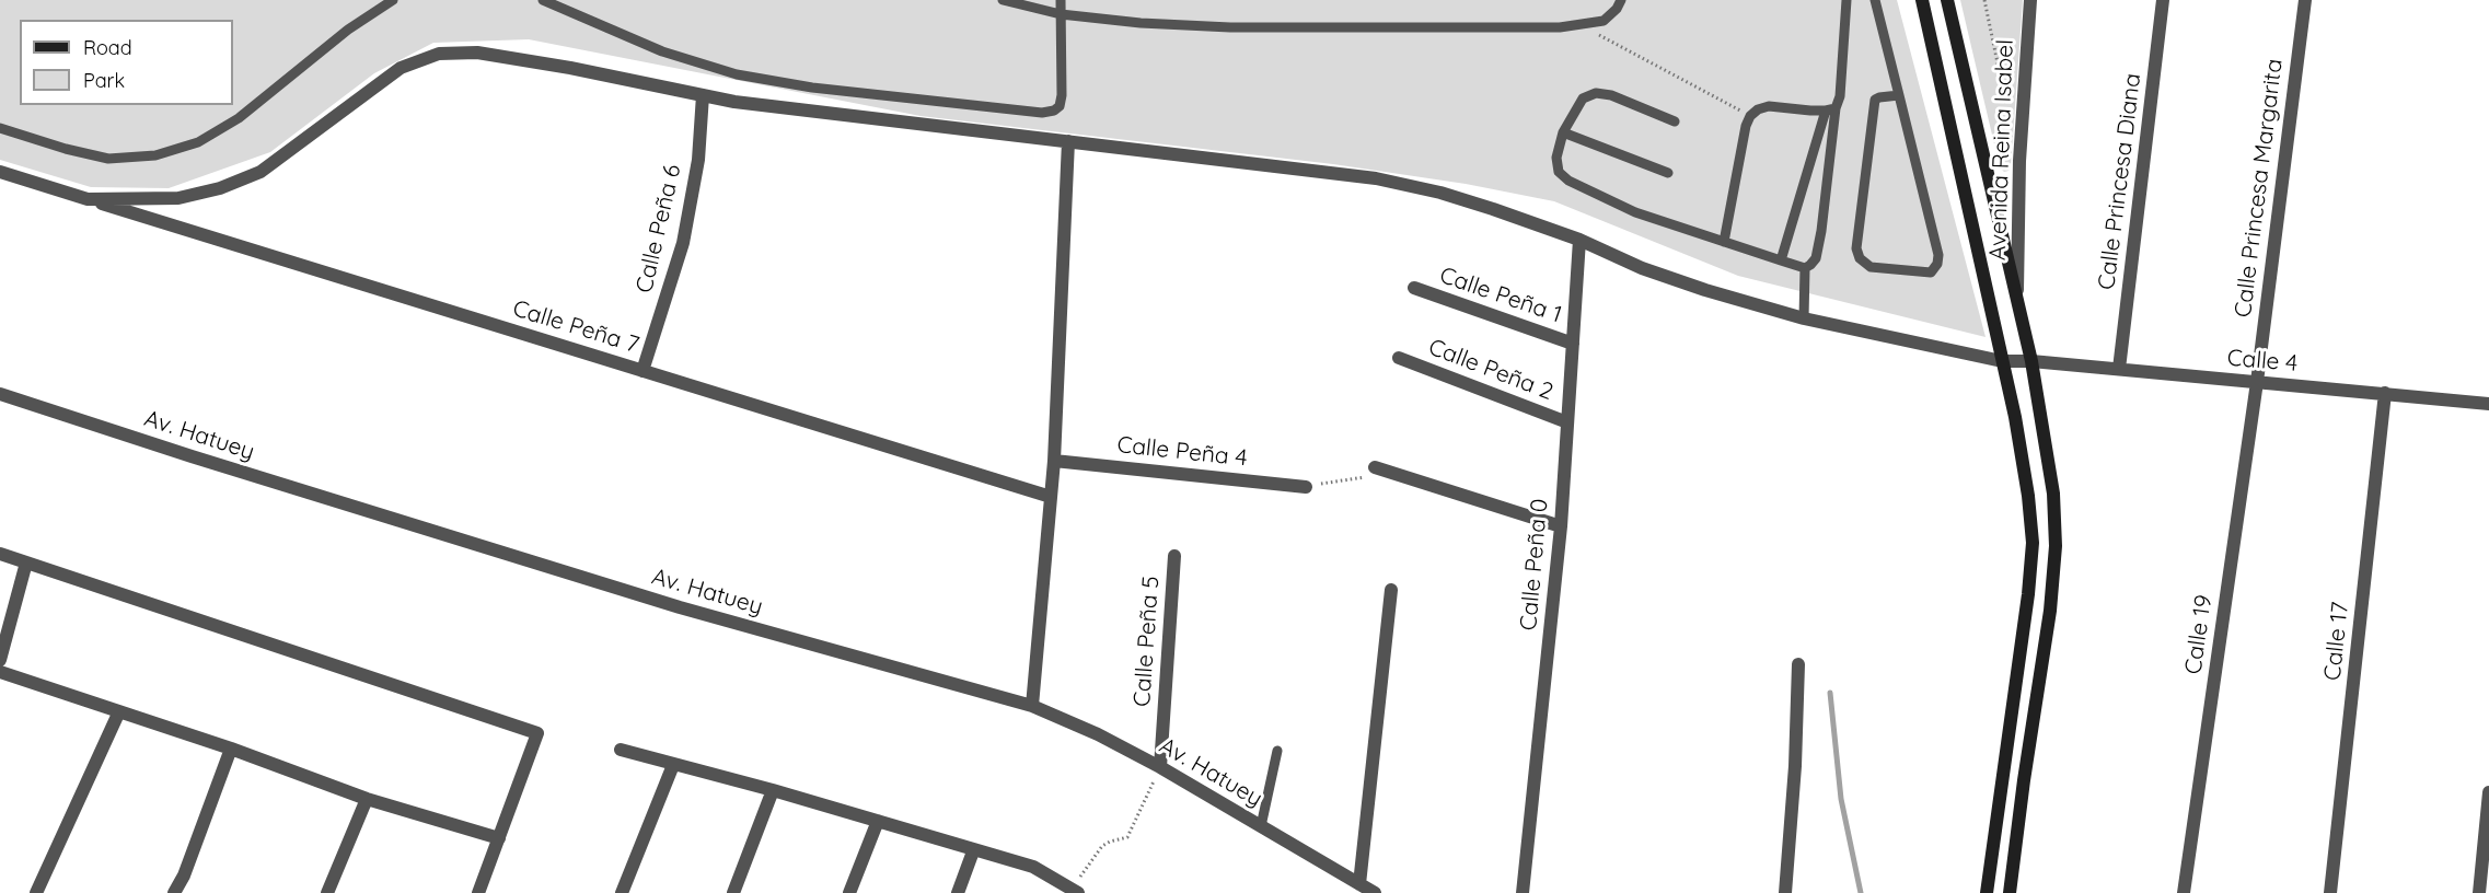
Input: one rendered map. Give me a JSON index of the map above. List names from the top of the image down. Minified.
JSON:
{"streets":{"street":["Avenida Reina Isabel","Calle Princesa Diana","Calle Princesa Margarita","Calle Peña 6","Calle Peña 1","Calle Peña 7","Calle 4","Calle Peña 2","Av. Hatuey","Calle Peña 4","Calle Peña 0","Calle 19","Calle Peña 5","Calle 17"]},"crossings":[["Calle Princesa Diana","Calle 4"],["Calle Princesa Margarita","Calle 4"],["Calle Princesa Margarita","Calle 19"],["Calle Peña 6","Calle Peña 7"],["Calle Peña 6","Calle 4"],["Calle Peña 1","Calle Peña 0"],["Calle Peña 7","Calle 4"],["Calle 4","Calle Peña 0"],["Calle 4","Calle 19"],["Calle 4","Calle 17"],["Calle Peña 2","Calle Peña 0"],["Av. Hatuey","Calle Peña 5"]],"legend":["Road","Park"]}
